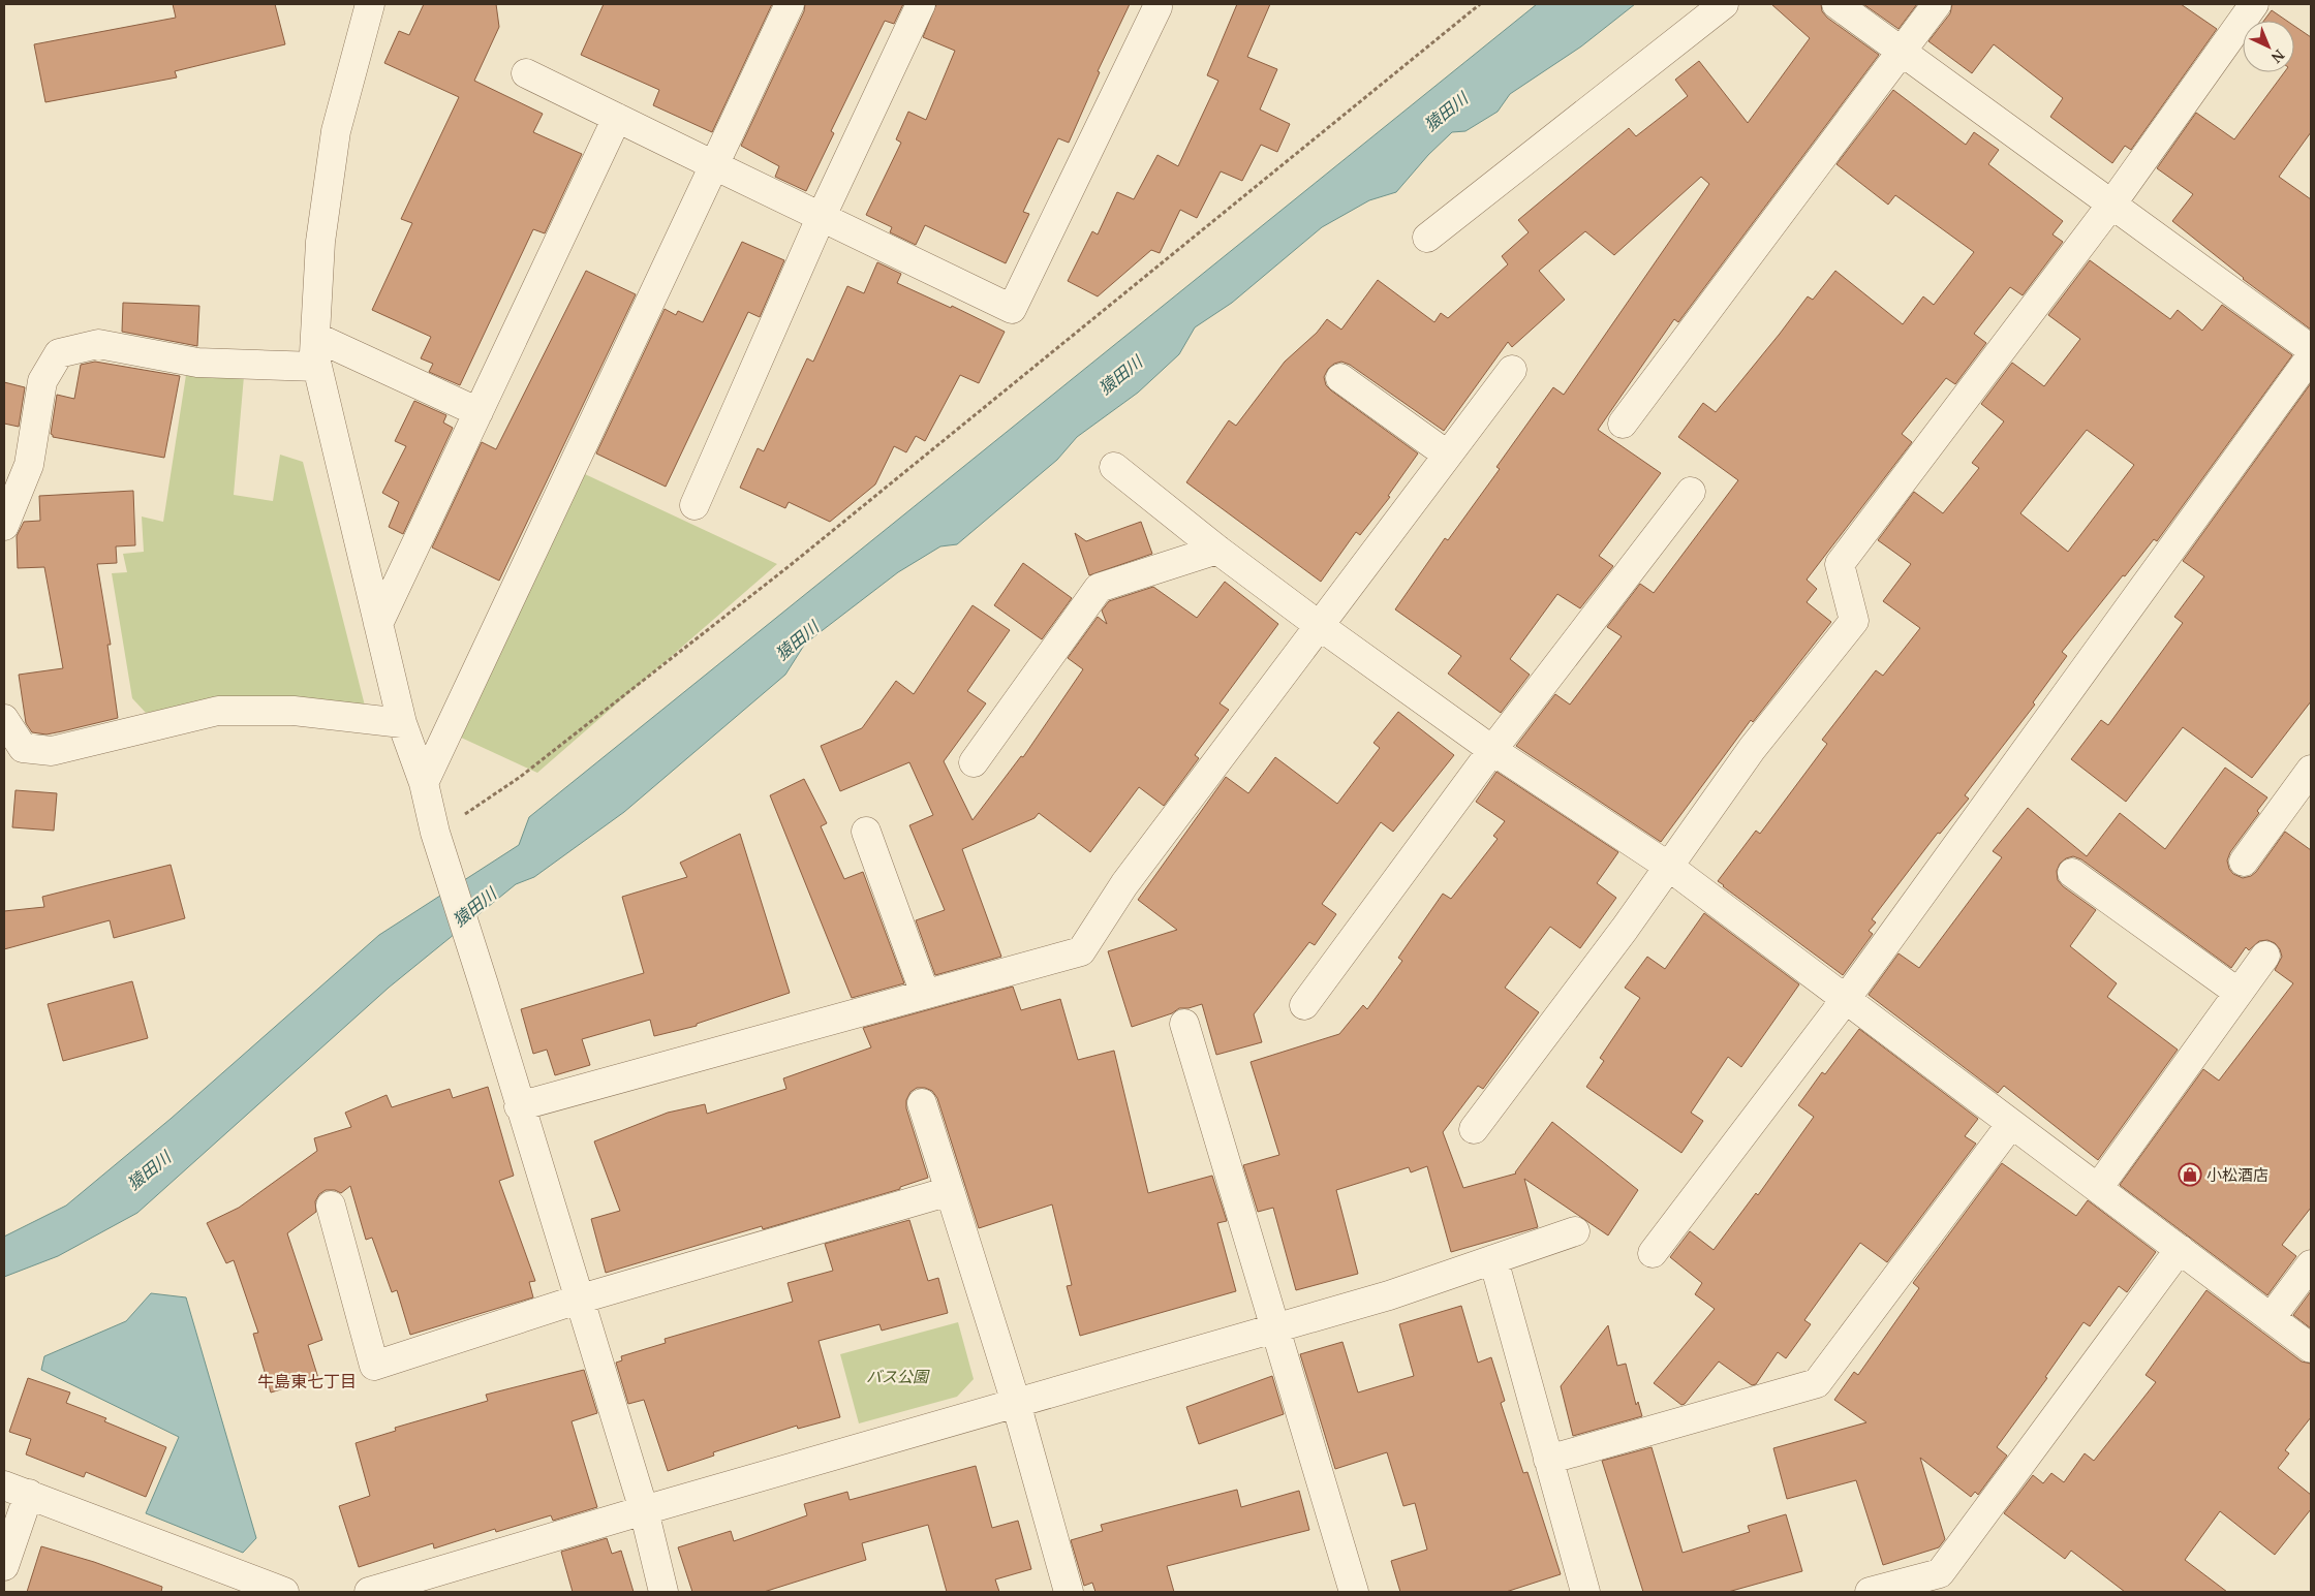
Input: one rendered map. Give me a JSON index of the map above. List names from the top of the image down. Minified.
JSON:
{"districts":["牛島東七丁目"],"water":["猿田川"],"parks":["バス公園"],"places":{"shop":["小松酒店"]},"north":"bottom right"}
